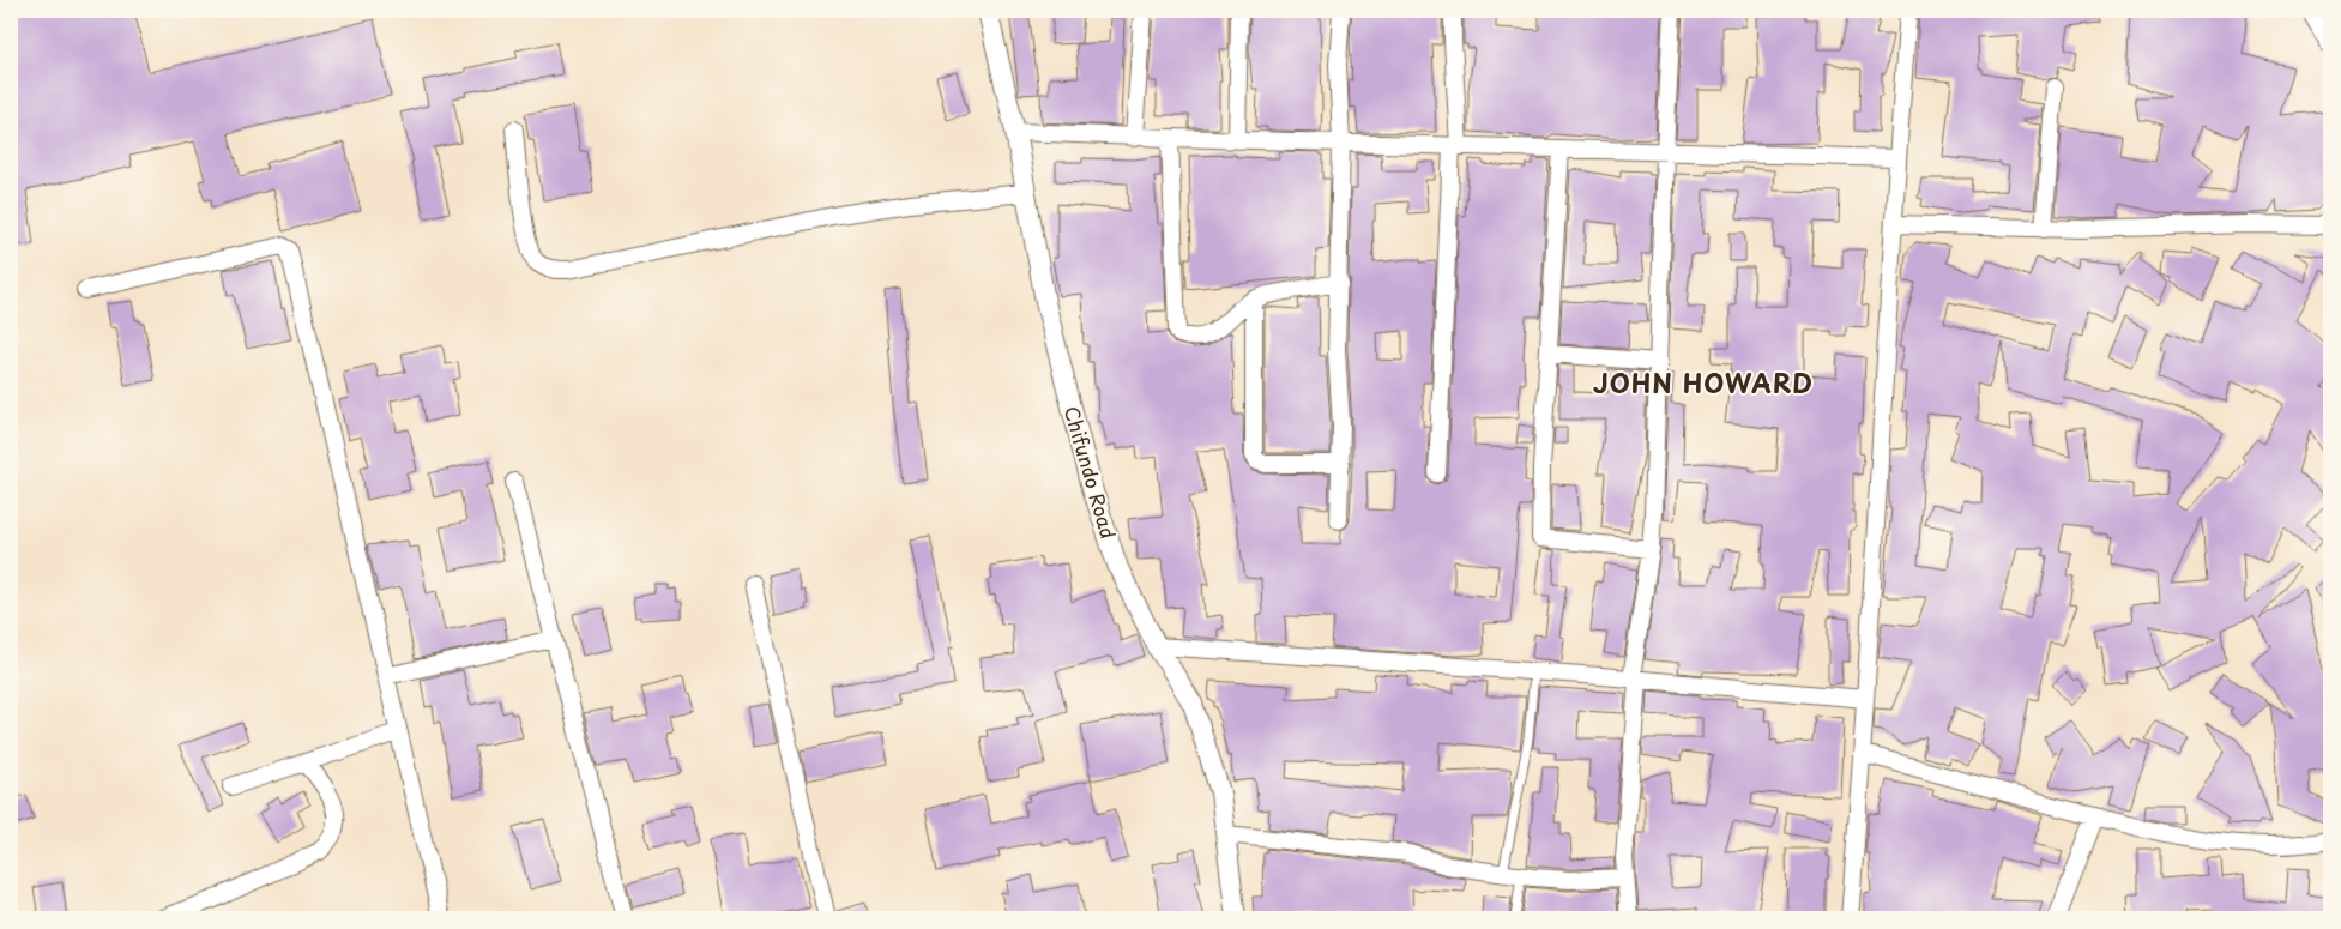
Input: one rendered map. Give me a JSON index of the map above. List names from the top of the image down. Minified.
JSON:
{"streets":{"street":["Chifundo Road"]},"districts":["JOHN HOWARD"]}
